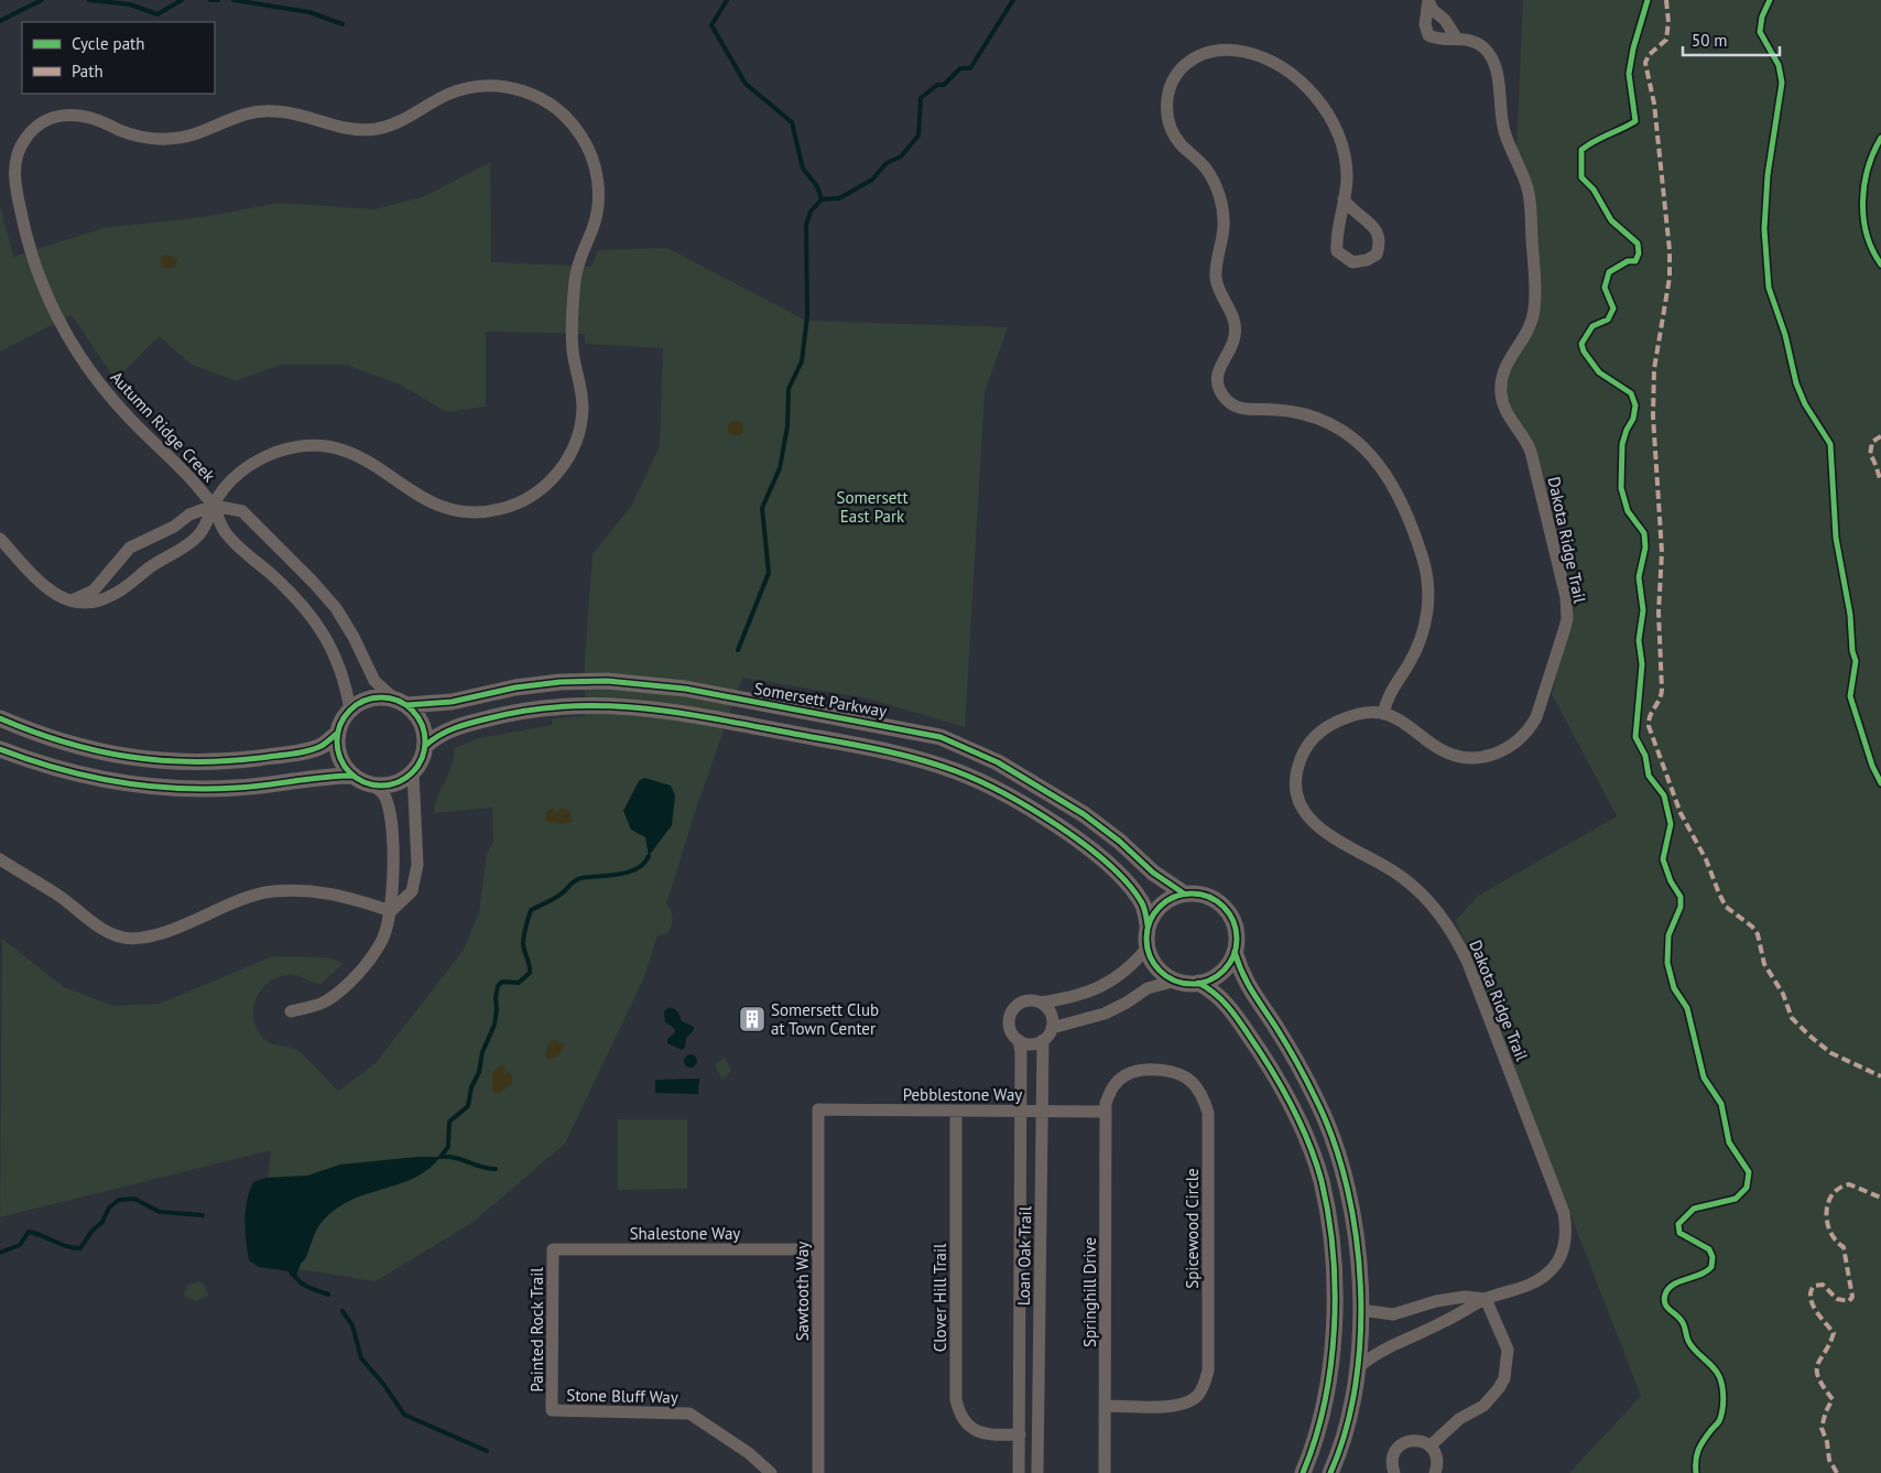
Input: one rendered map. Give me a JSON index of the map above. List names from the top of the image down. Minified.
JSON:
{"streets":{"main road":["Somersett Parkway"],"street":["Autumn Ridge Creek","Dakota Ridge Trail","Pebblestone Way","Spicewood Circle","Shalestone Way","Loan Oak Trail","Sawtooth Way","Springhill Drive","Clover Hill Trail","Painted Rock Trail","Stone Bluff Way"]},"crossings":[["Autumn Ridge Creek","Somersett Parkway"],["Pebblestone Way","Spicewood Circle"],["Pebblestone Way","Loan Oak Trail"],["Pebblestone Way","Sawtooth Way"],["Pebblestone Way","Springhill Drive"],["Pebblestone Way","Clover Hill Trail"],["Spicewood Circle","Springhill Drive"],["Shalestone Way","Sawtooth Way"],["Shalestone Way","Painted Rock Trail"],["Loan Oak Trail","Clover Hill Trail"],["Painted Rock Trail","Stone Bluff Way"]],"parks":["Somersett East Park"],"places":{"building":["Somersett Club at Town Center"]},"legend":["Cycle path","Path"],"scale_bar":"50 m"}
